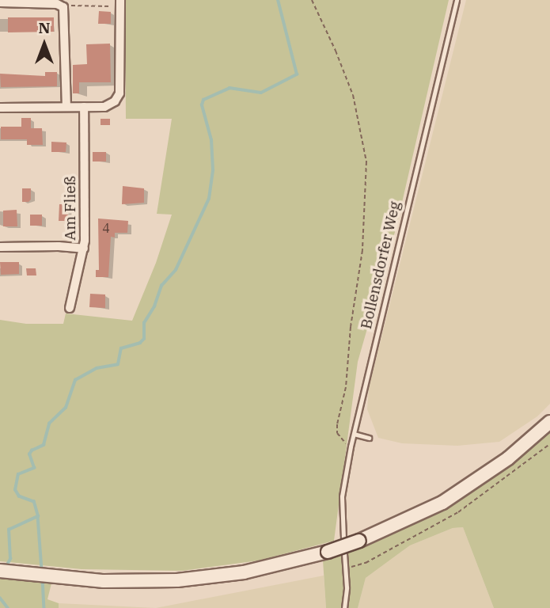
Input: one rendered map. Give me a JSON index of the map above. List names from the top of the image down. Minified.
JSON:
{"streets":{"street":["Am Fließ"],"lane":["Bollensdorfer Weg"]},"house_numbers":["4"],"north":"top"}
